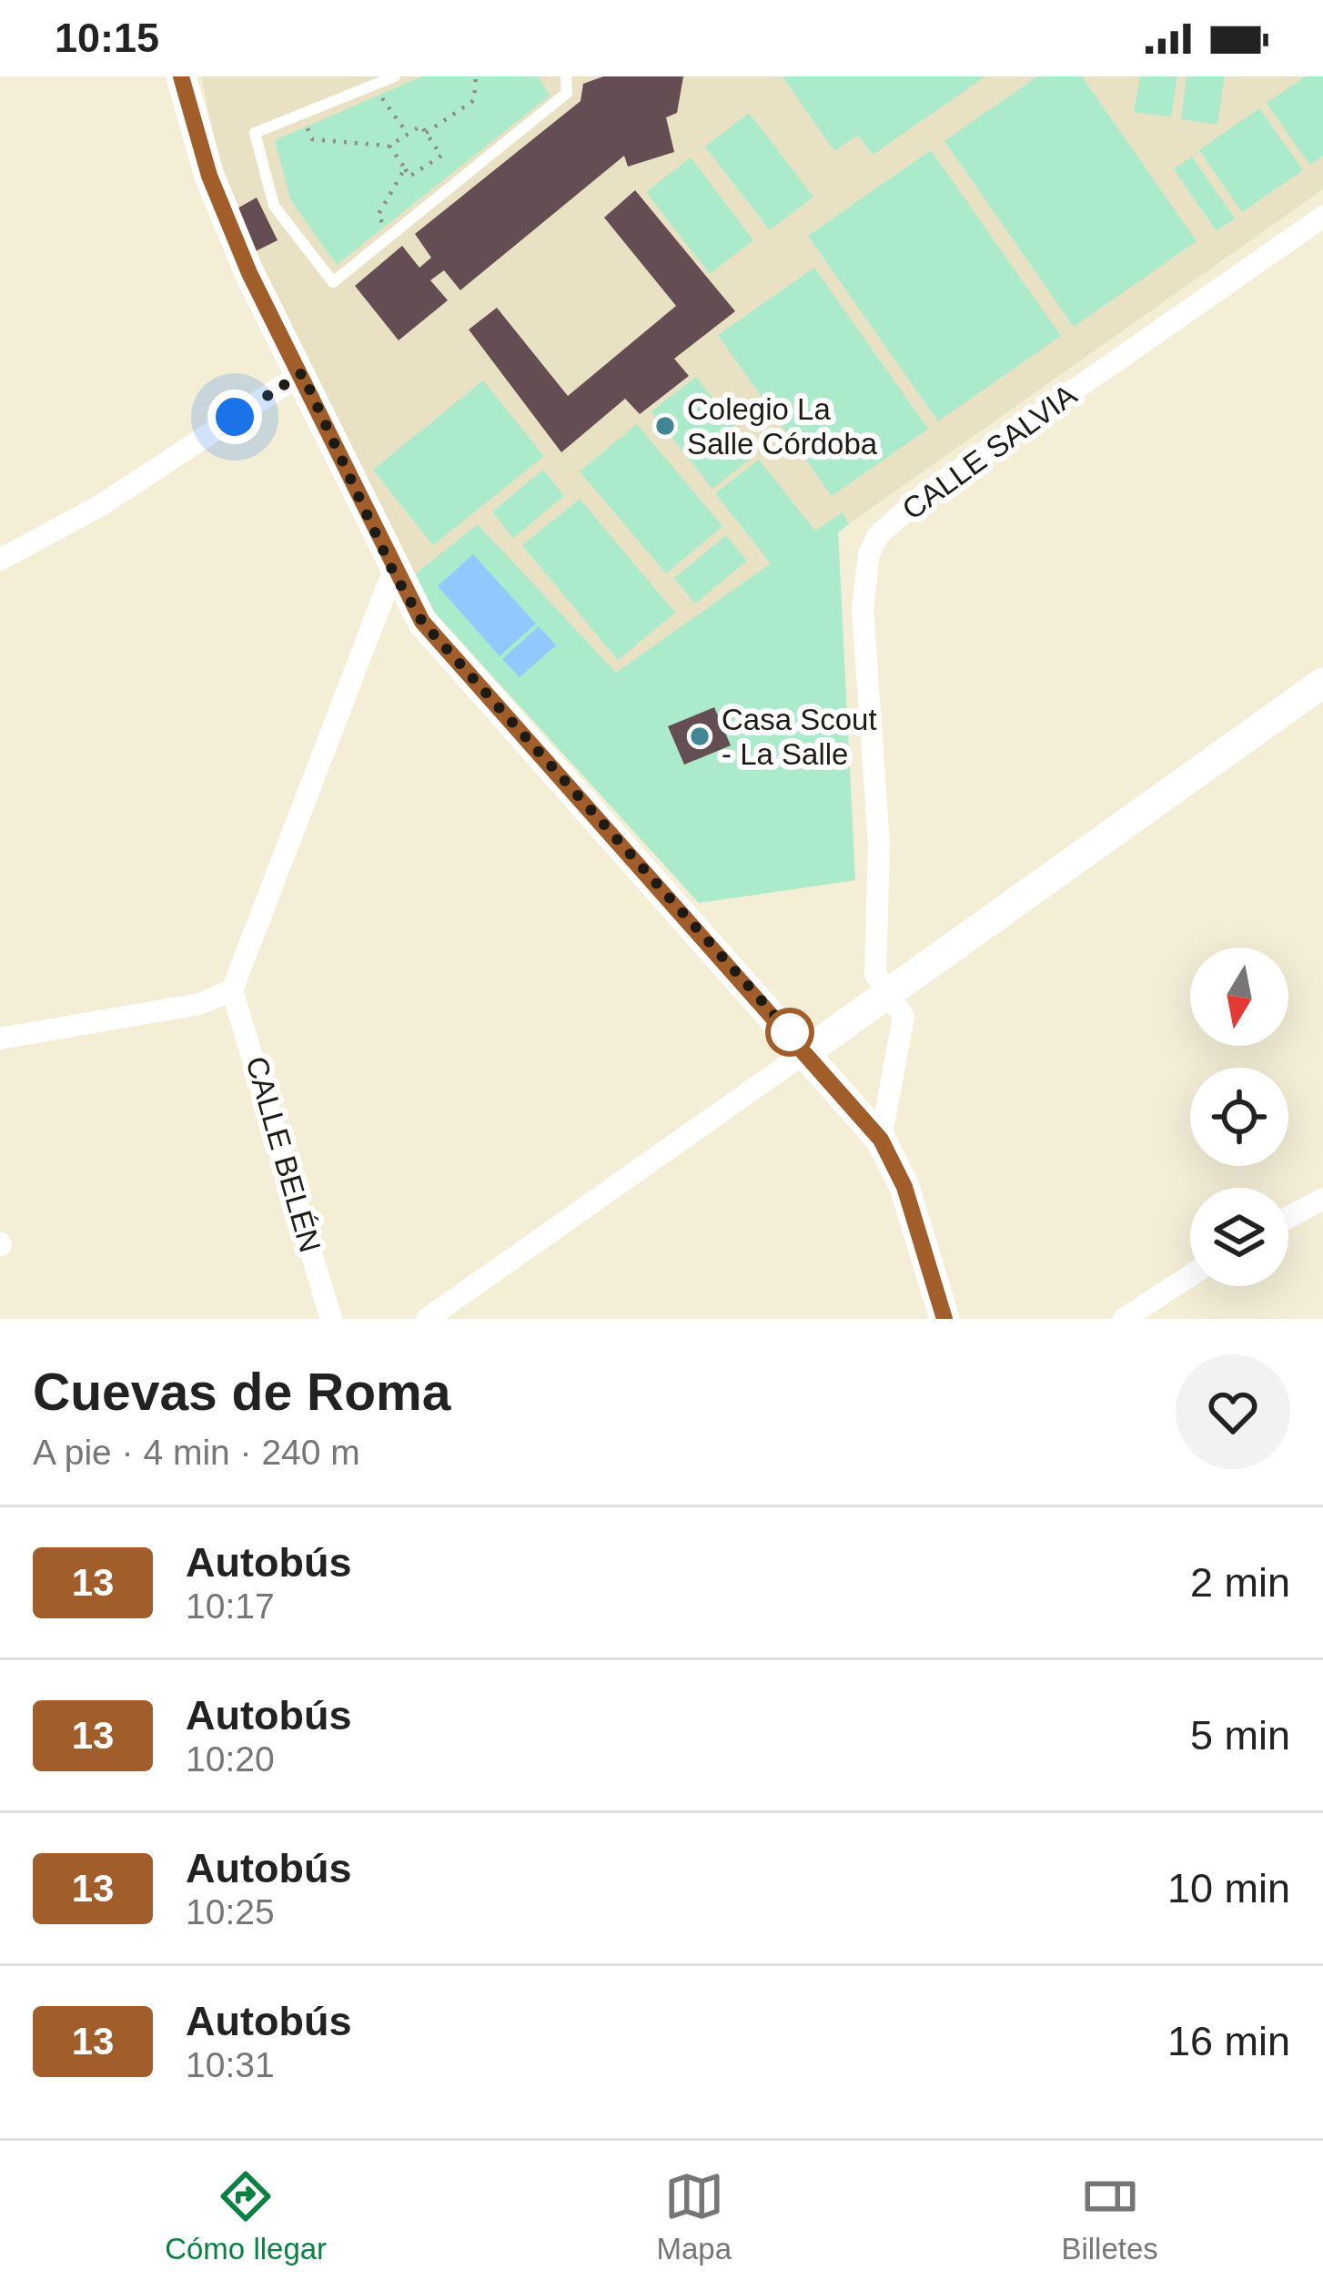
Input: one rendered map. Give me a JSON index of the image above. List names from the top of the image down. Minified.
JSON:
{"streets":{"street":["CALLE SALVIA","CALLE BELÉN"]},"places":["Colegio La Salle Córdoba","Casa Scout - La Salle"],"lines":["bus line 13"],"north":"bottom","page":{"status":"10:15","heading":["Cuevas de Roma","A pie · 4 min · 240 m"],"list":[{"mark":"13","name":"Autobús","note":"10:17","value":"2 min"},{"mark":"13","name":"Autobús","note":"10:20","value":"5 min"},{"mark":"13","name":"Autobús","note":"10:25","value":"10 min"},{"mark":"13","name":"Autobús","note":"10:31","value":"16 min"}],"tabs":["Cómo llegar","Mapa","Billetes"]}}
